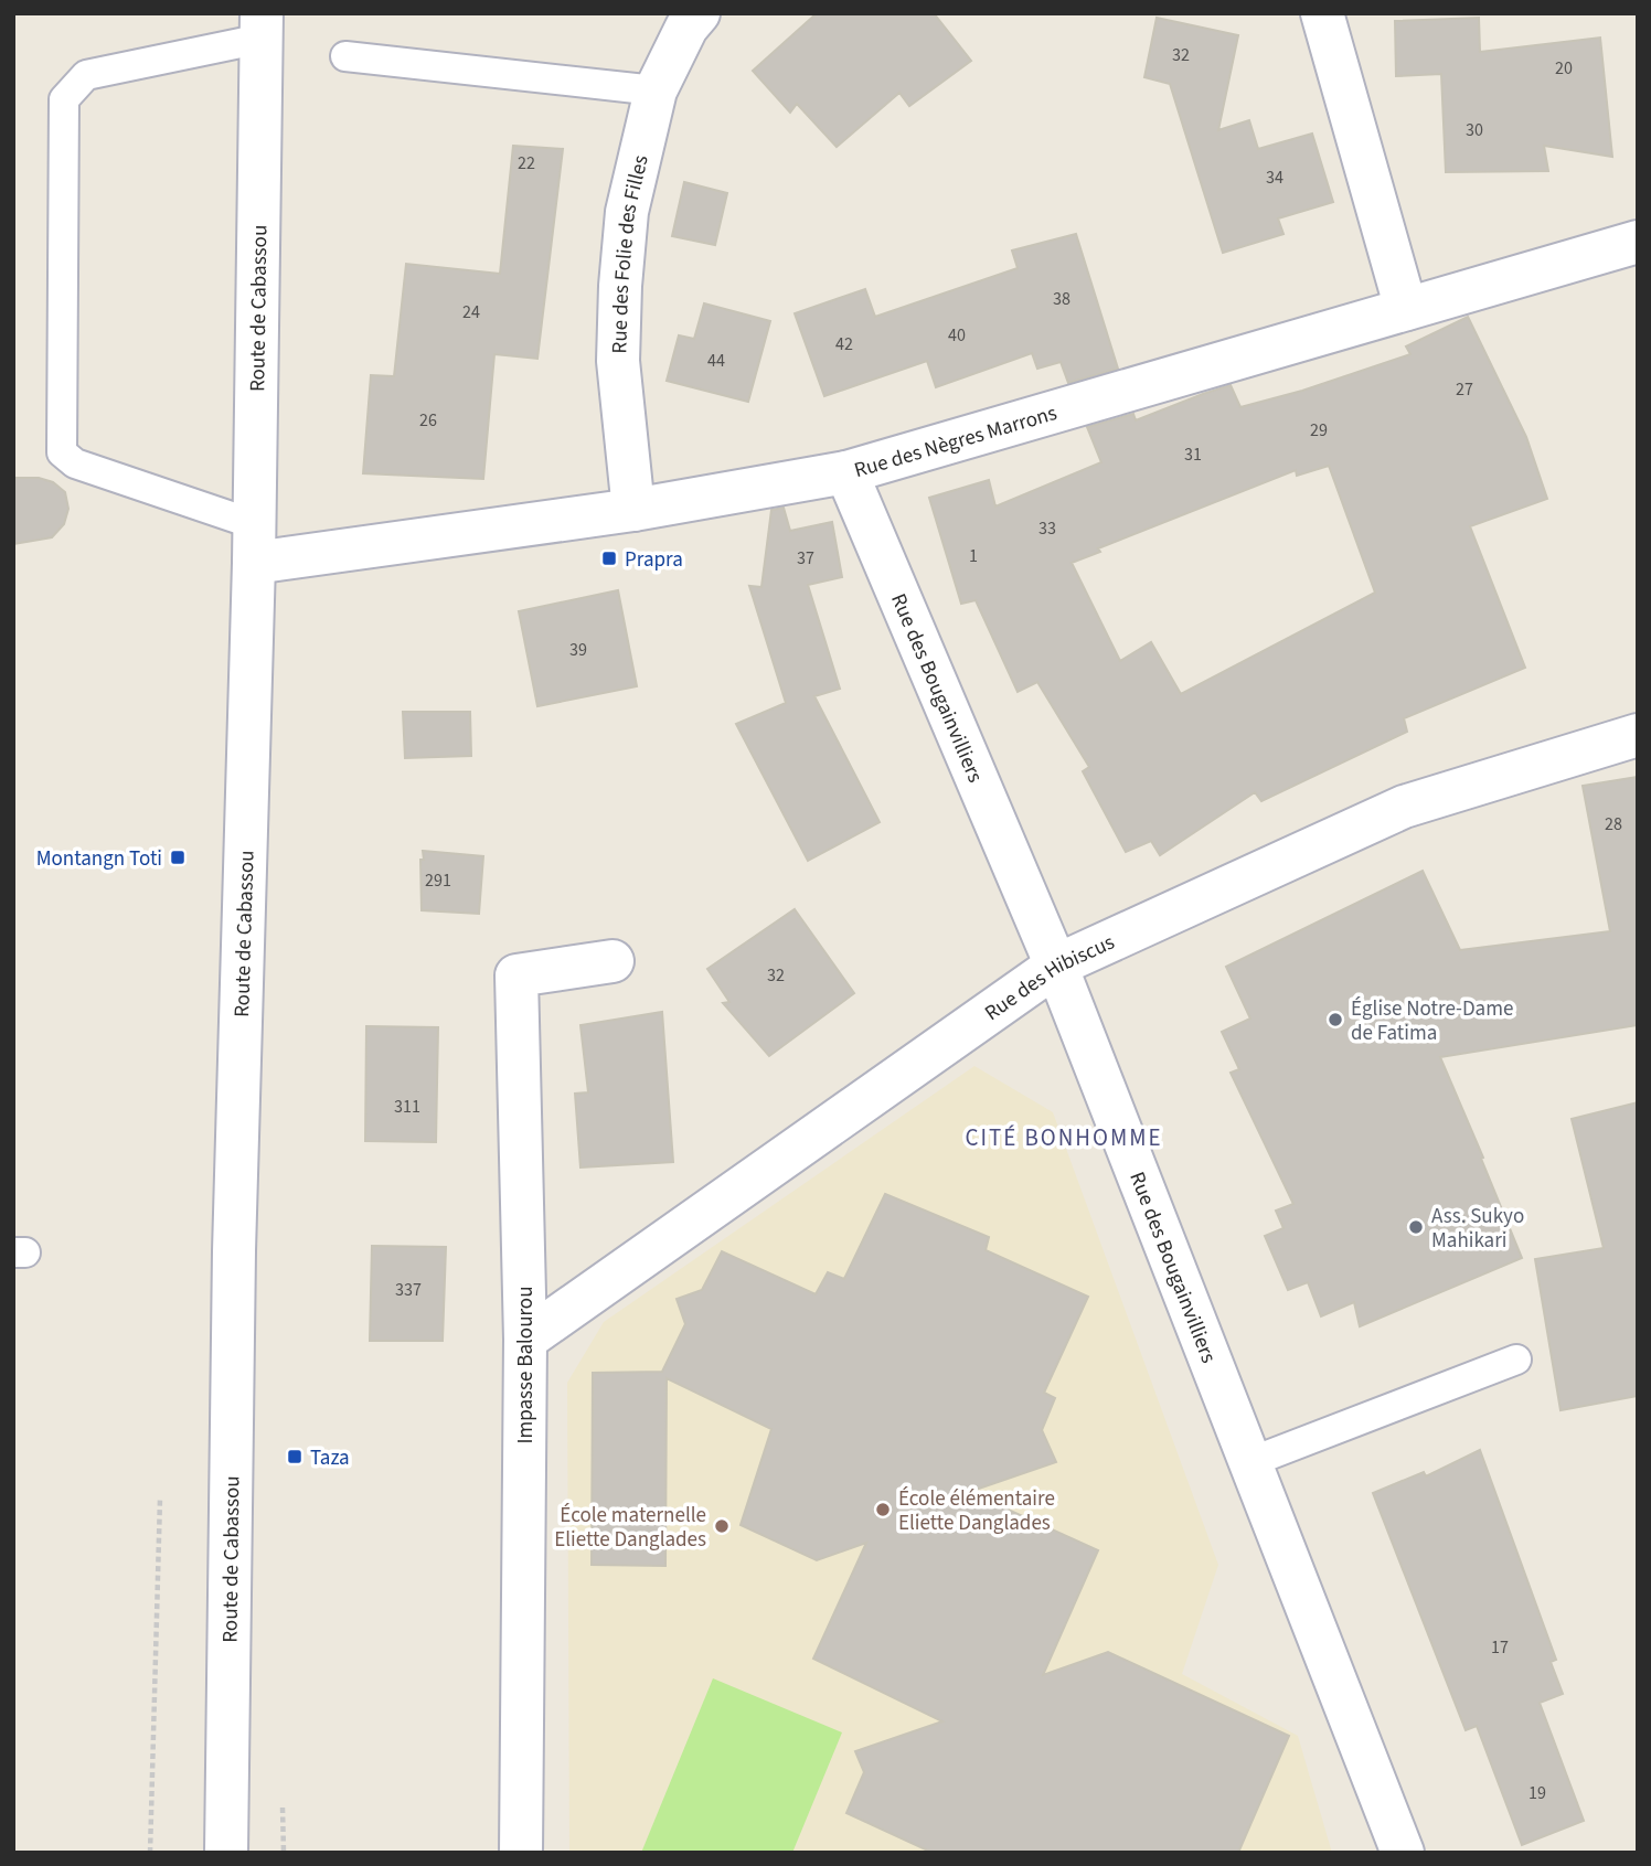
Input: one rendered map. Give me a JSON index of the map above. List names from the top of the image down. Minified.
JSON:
{"streets":{"street":["Rue des Folie des Filles","Route de Cabassou","Rue des Nègres Marrons","Rue des Bougainvilliers","Rue des Hibiscus","Impasse Balourou"]},"crossings":[["Rue des Folie des Filles","Rue des Nègres Marrons"],["Route de Cabassou","Rue des Nègres Marrons"],["Rue des Nègres Marrons","Rue des Bougainvilliers"],["Rue des Bougainvilliers","Rue des Hibiscus"],["Rue des Hibiscus","Impasse Balourou"]],"districts":["CITÉ BONHOMME"],"places":{"transit":["Prapra","Montangn Toti","Taza"],"other":["Église Notre-Dame de Fatima","Ass. Sukyo Mahikari","École élémentaire Eliette Danglades","École maternelle Eliette Danglades"]},"house_numbers":["32","20","30","22","34","38","24","40","42","44","27","26","29","31","33","1","37","39","28","291","32","311","337","17","19"]}
